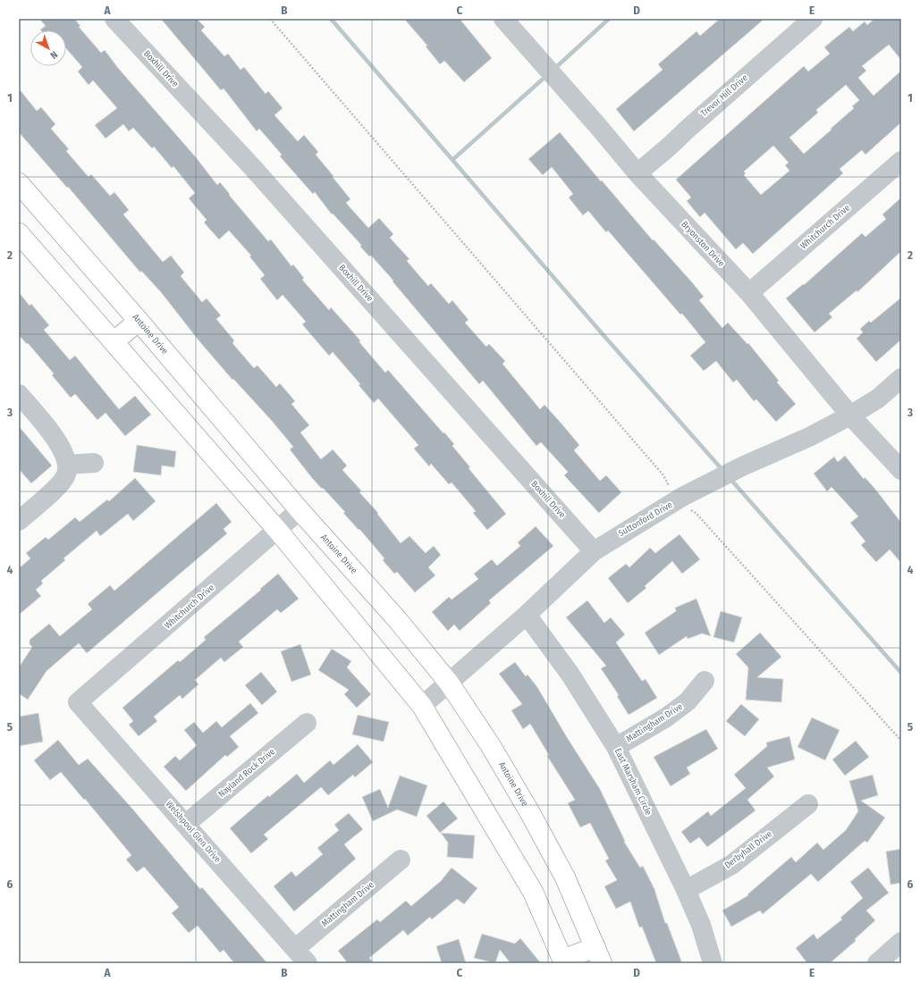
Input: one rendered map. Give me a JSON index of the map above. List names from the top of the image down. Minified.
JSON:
{"streets":{"main road":["Antoine Drive"],"street":["Boxhill Drive","Trevor Hill Drive","Whitchurch Drive","Bryonston Drive","Suttonford Drive","Mattingham Drive","Nayland Rock Drive","East Marsham Circle","Welshpool Glen Drive","Derbyhall Drive"]},"crossings":[["Boxhill Drive","Suttonford Drive"],["Trevor Hill Drive","Bryonston Drive"],["Whitchurch Drive","Bryonston Drive"],["Whitchurch Drive","Antoine Drive"],["Whitchurch Drive","Welshpool Glen Drive"],["Bryonston Drive","Suttonford Drive"],["Antoine Drive","Suttonford Drive"],["Suttonford Drive","East Marsham Circle"],["Mattingham Drive","East Marsham Circle"],["Mattingham Drive","Welshpool Glen Drive"],["Nayland Rock Drive","Welshpool Glen Drive"],["East Marsham Circle","Derbyhall Drive"]],"north":"bottom right","grid":{"columns":["A","B","C","D","E"],"rows":["1","2","3","4","5","6"]}}
